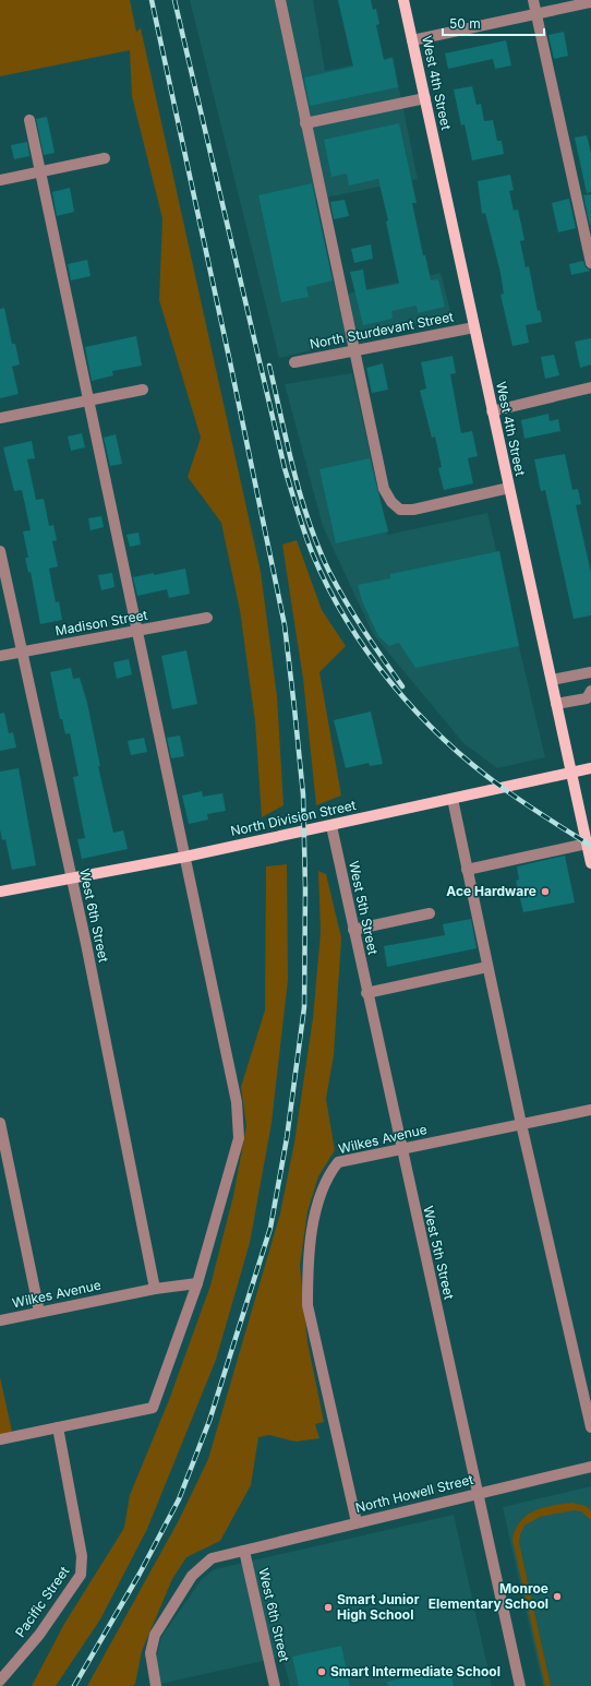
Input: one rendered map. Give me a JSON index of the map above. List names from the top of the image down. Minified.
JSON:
{"streets":{"main road":["West 4th Street","North Division Street"],"street":["North Sturdevant Street","Madison Street","West 5th Street","West 6th Street","Wilkes Avenue","North Howell Street","Pacific Street"]},"crossings":[["West 4th Street","North Sturdevant Street"],["West 4th Street","North Division Street"],["Madison Street","West 6th Street"],["North Division Street","West 5th Street"],["North Division Street","West 6th Street"],["West 5th Street","Wilkes Avenue"],["West 5th Street","North Howell Street"],["West 6th Street","Wilkes Avenue"],["West 6th Street","North Howell Street"],["Wilkes Avenue","North Howell Street"]],"places":["Ace Hardware","Monroe Elementary School","Smart Junior High School","Smart Intermediate School"],"scale_bar":"50 m"}
